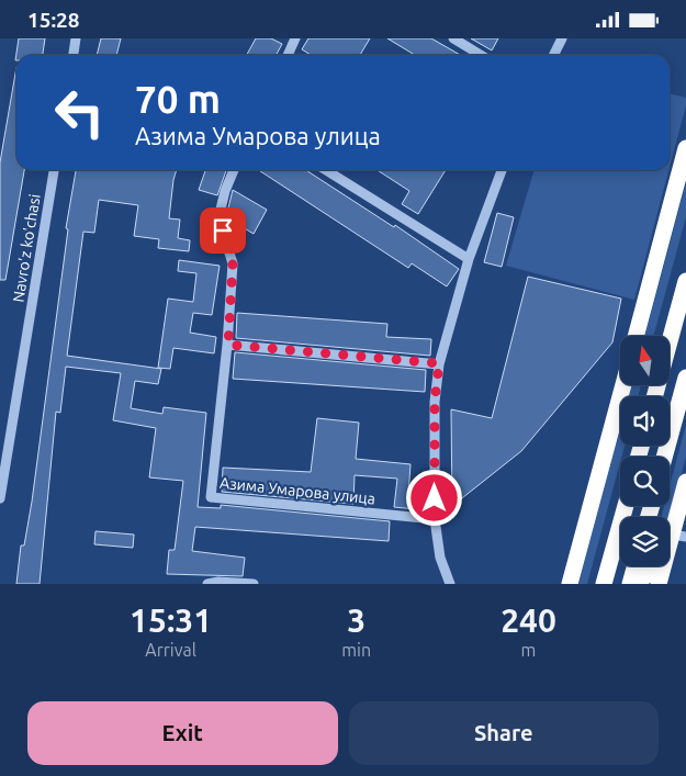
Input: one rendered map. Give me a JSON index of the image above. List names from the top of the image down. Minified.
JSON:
{"streets":{"street":["Navro'z ko'chasi","Азима Умарова улица"]},"north":"top","page":{"status":"15:28","turn":["70 m","Азима Умарова улица"],"eta":["15:31","Arrival","3","min","240","m"],"buttons":["Exit","Share"]}}
